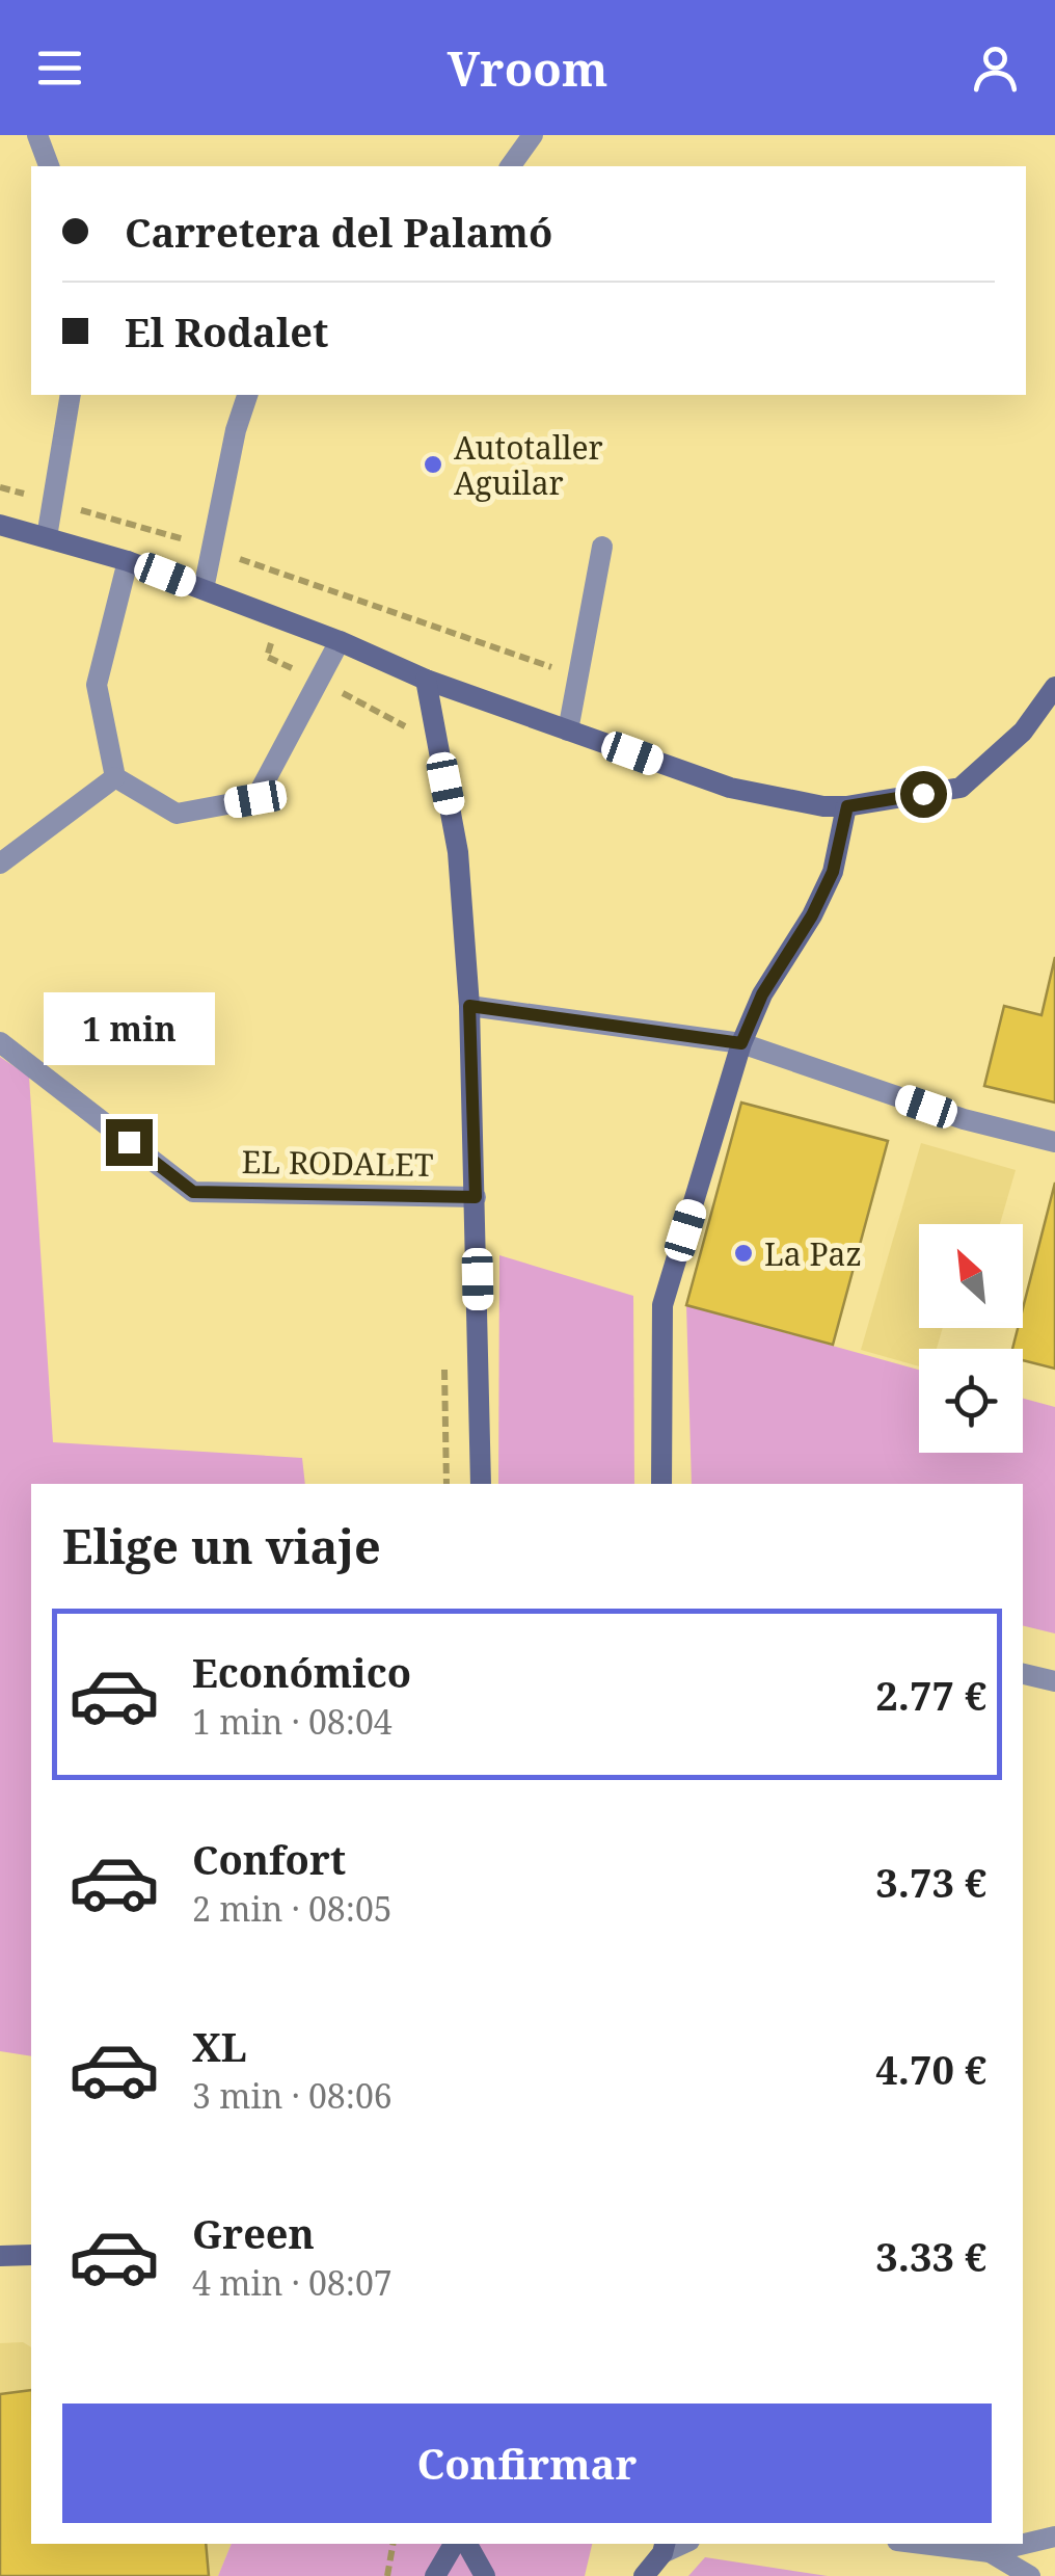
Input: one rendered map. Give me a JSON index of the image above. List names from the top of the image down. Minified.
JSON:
{"streets":{"street":["EL RODALET"]},"places":["Autotaller Aguilar","La Paz"],"north":"top left","page":{"header":"Vroom","banner":["Carretera del Palamó","El Rodalet"],"bubble":"1 min","heading":"Elige un viaje","list":[{"name":"Económico","note":"1 min · 08:04","value":"2.77 €"},{"name":"Confort","note":"2 min · 08:05","value":"3.73 €"},{"name":"XL","note":"3 min · 08:06","value":"4.70 €"},{"name":"Green","note":"4 min · 08:07","value":"3.33 €"}],"buttons":"Confirmar"}}
